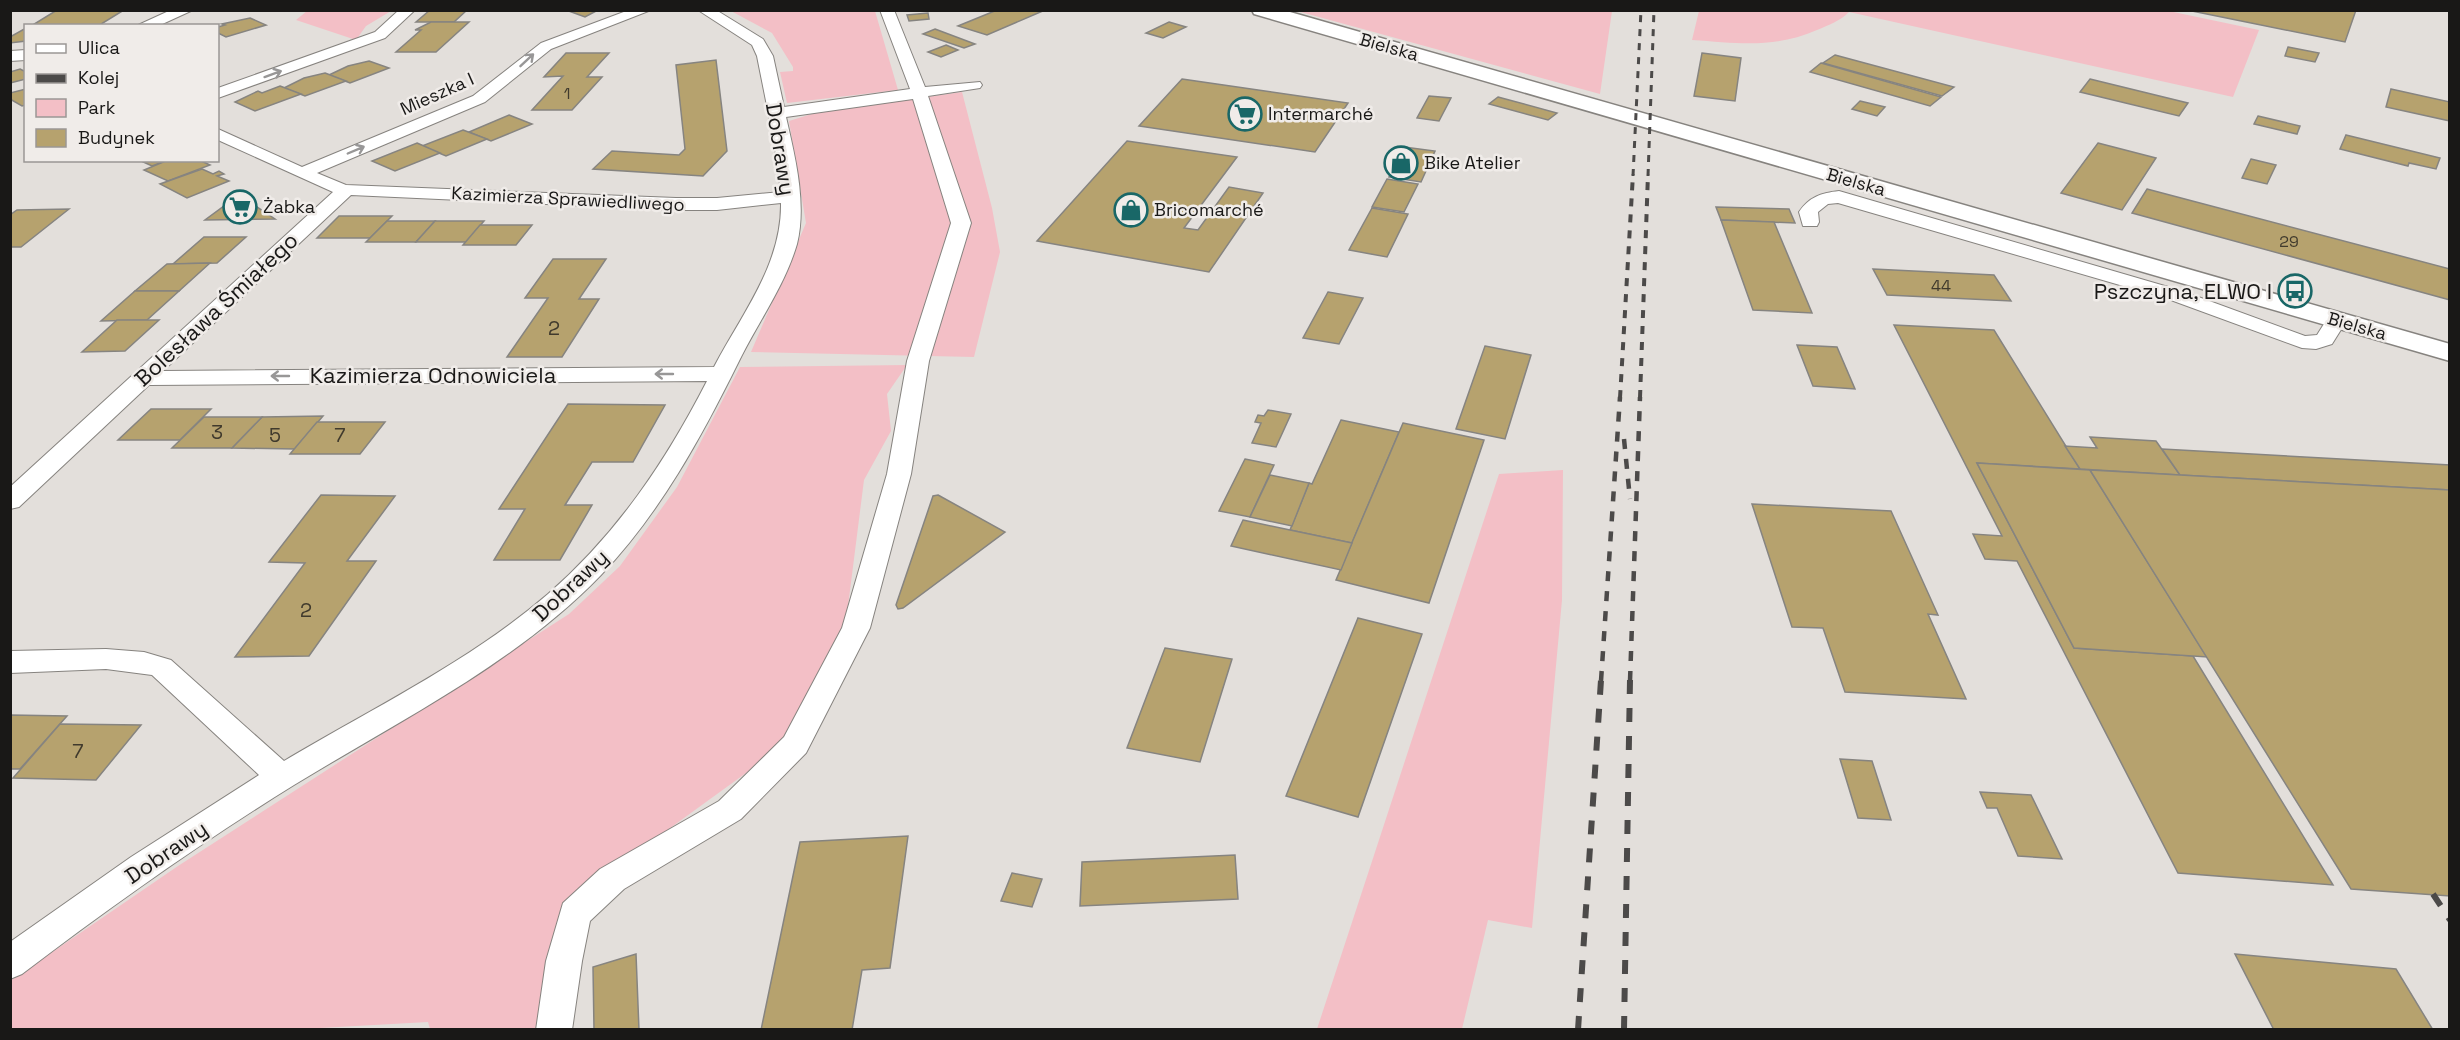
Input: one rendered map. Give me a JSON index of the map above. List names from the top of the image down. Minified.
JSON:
{"streets":{"main road":["Bielska"],"street":["Mieszka I","Dobrawy","Kazimierza Sprawiedliwego","Bolesława Śmiałego","Kazimierza Odnowiciela"]},"crossings":[["Dobrawy","Kazimierza Sprawiedliwego"],["Dobrawy","Kazimierza Odnowiciela"],["Kazimierza Sprawiedliwego","Bolesława Śmiałego"],["Bolesława Śmiałego","Kazimierza Odnowiciela"]],"one_way":["Kazimierza Odnowiciela"],"places":{"supermarket":["Intermarché","Żabka"],"shop":["Bike Atelier","Bricomarché"],"bus stop":["Pszczyna, ELWO I"]},"house_numbers":["1","29","44","2","3","5","7","2","7"],"legend":["Ulica","Kolej","Park","Budynek"]}
